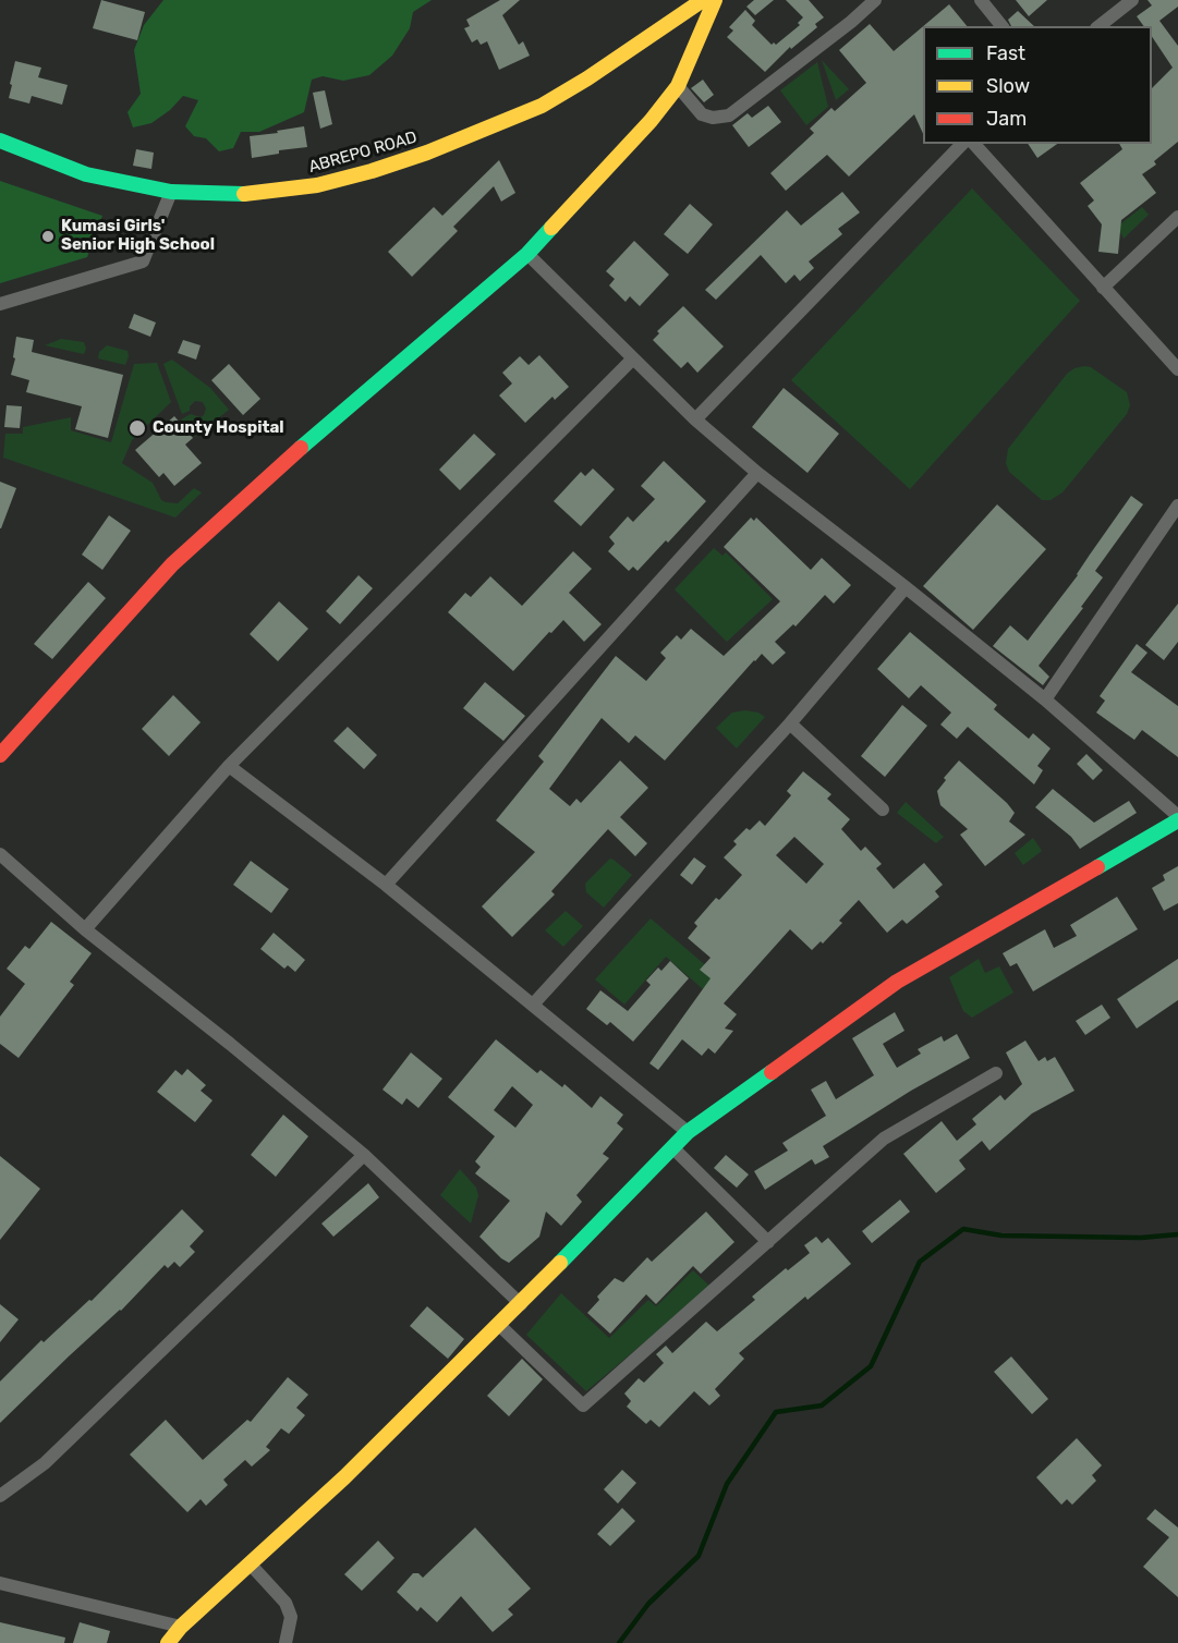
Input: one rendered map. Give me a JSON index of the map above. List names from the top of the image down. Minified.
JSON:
{"streets":{"street":["ABREPO ROAD"]},"places":["Kumasi Girls' Senior High School","County Hospital"],"legend":["Fast","Slow","Jam"]}
